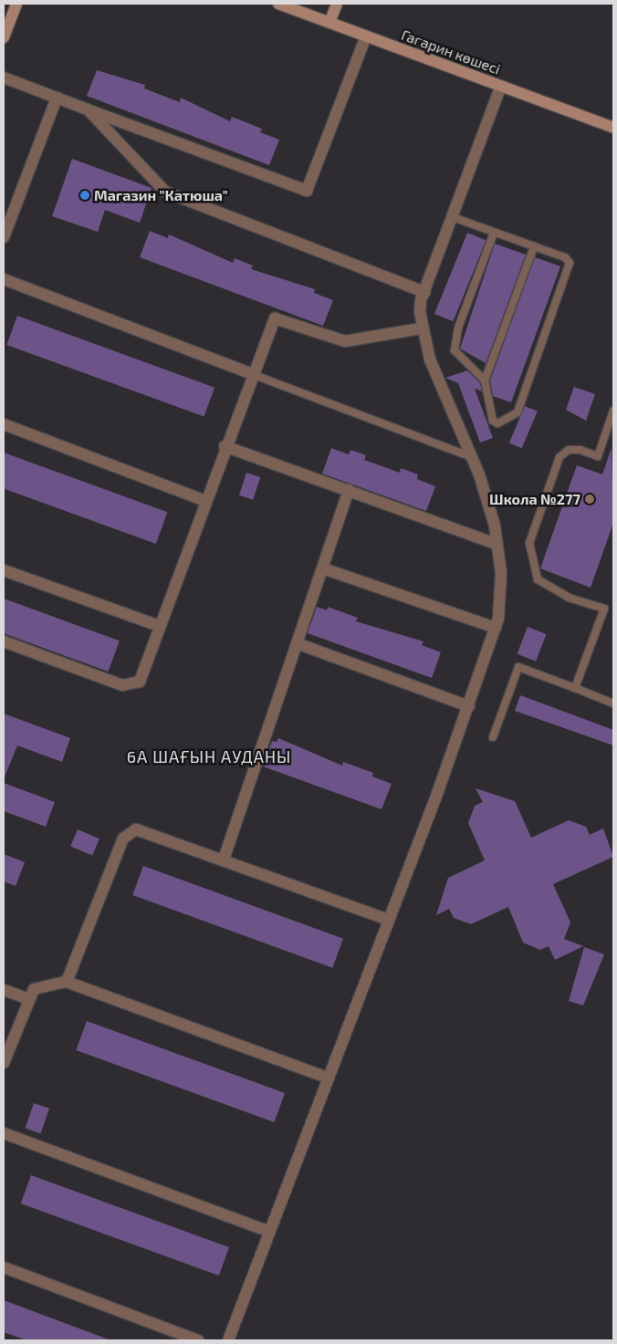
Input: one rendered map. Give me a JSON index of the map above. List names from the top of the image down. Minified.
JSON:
{"streets":{"street":["Гагарин көшесі"]},"districts":["6А ШАҒЫН АУДАНЫ"],"places":["Магазин \"Катюша\"","Школа №277"]}
